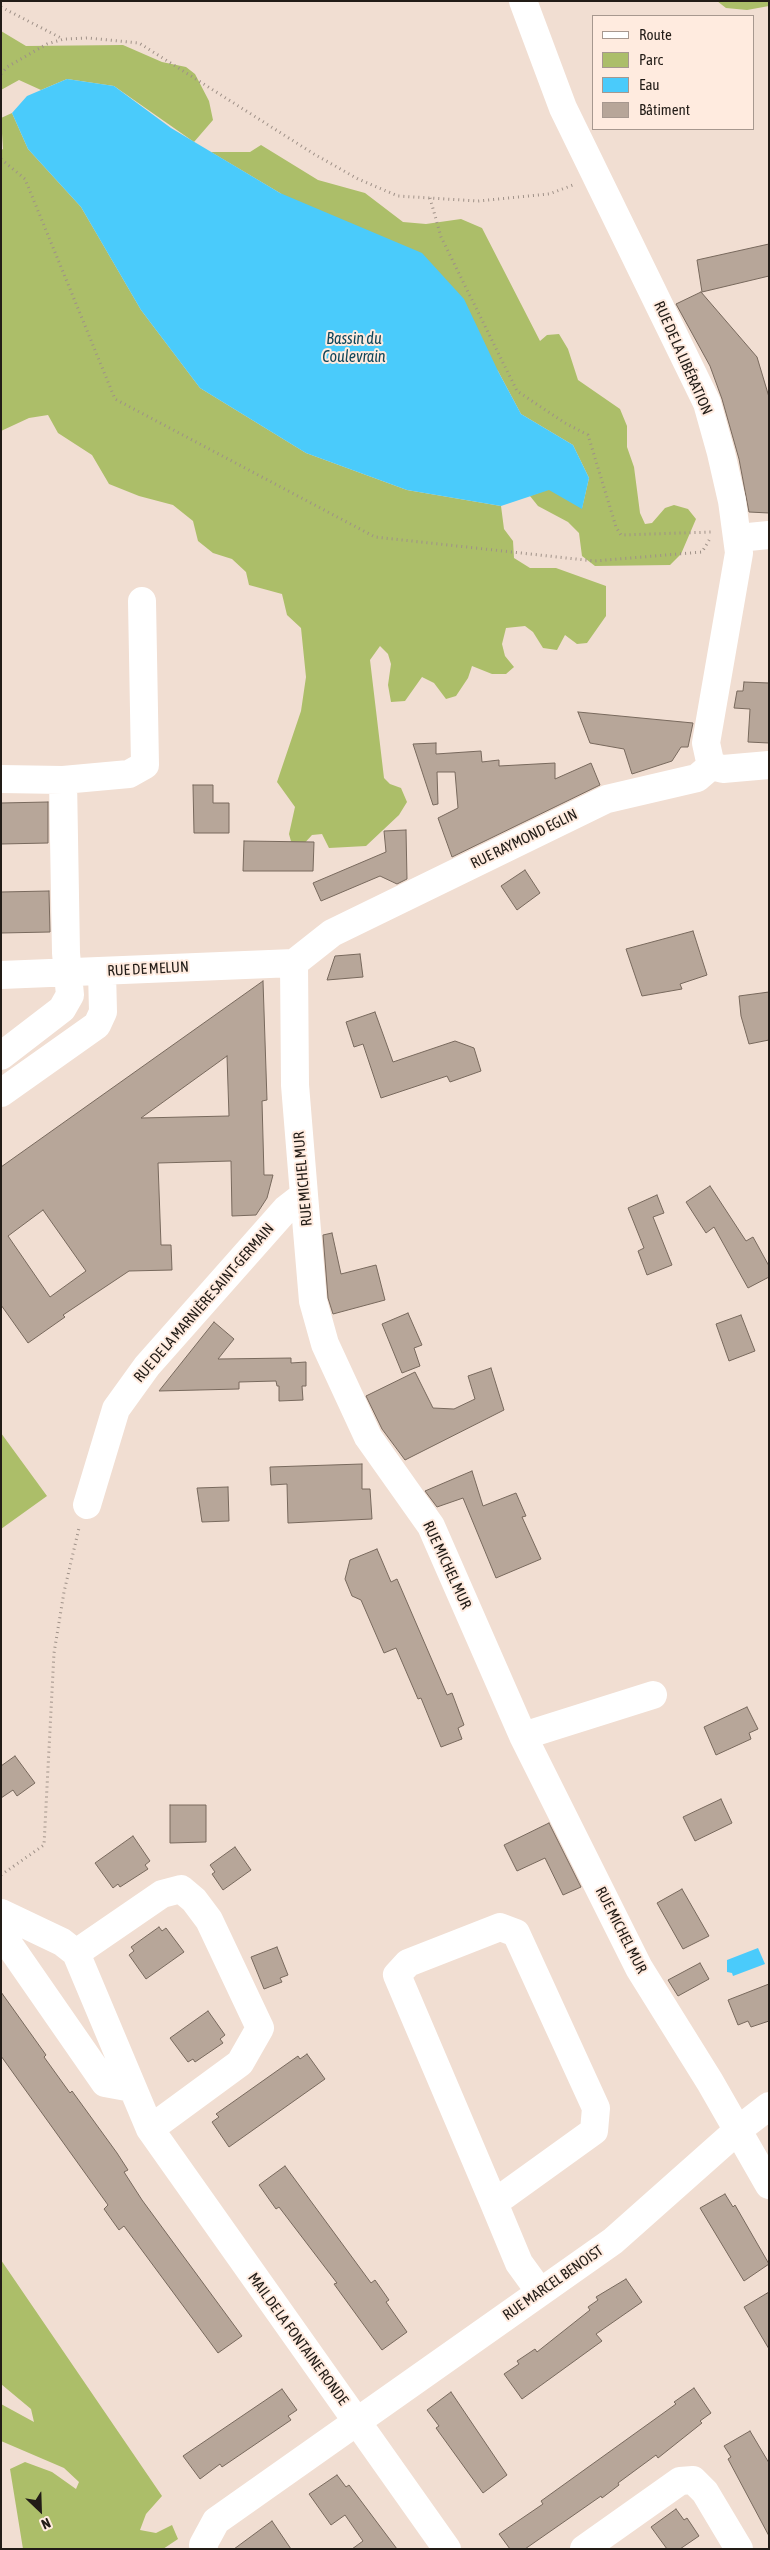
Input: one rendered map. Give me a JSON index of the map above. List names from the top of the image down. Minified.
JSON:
{"streets":{"street":["RUE DE LA LIBÉRATION","RUE RAYMOND EGLIN","RUE DE MELUN","RUE MICHEL MUR","RUE DE LA MARNIÈRE SAINT-GERMAIN","RUE MARCEL BENOIST","MAIL DE LA FONTAINE RONDE"]},"crossings":[["RUE DE LA LIBÉRATION","RUE RAYMOND EGLIN"],["RUE RAYMOND EGLIN","RUE DE MELUN"],["RUE RAYMOND EGLIN","RUE MICHEL MUR"],["RUE DE MELUN","RUE MICHEL MUR"],["RUE MICHEL MUR","RUE DE LA MARNIÈRE SAINT-GERMAIN"],["RUE MICHEL MUR","RUE MARCEL BENOIST"],["RUE MARCEL BENOIST","MAIL DE LA FONTAINE RONDE"]],"water":["Bassin du Coulevrain"],"legend":["Route","Parc","Eau","Bâtiment"],"north":"bottom right"}
